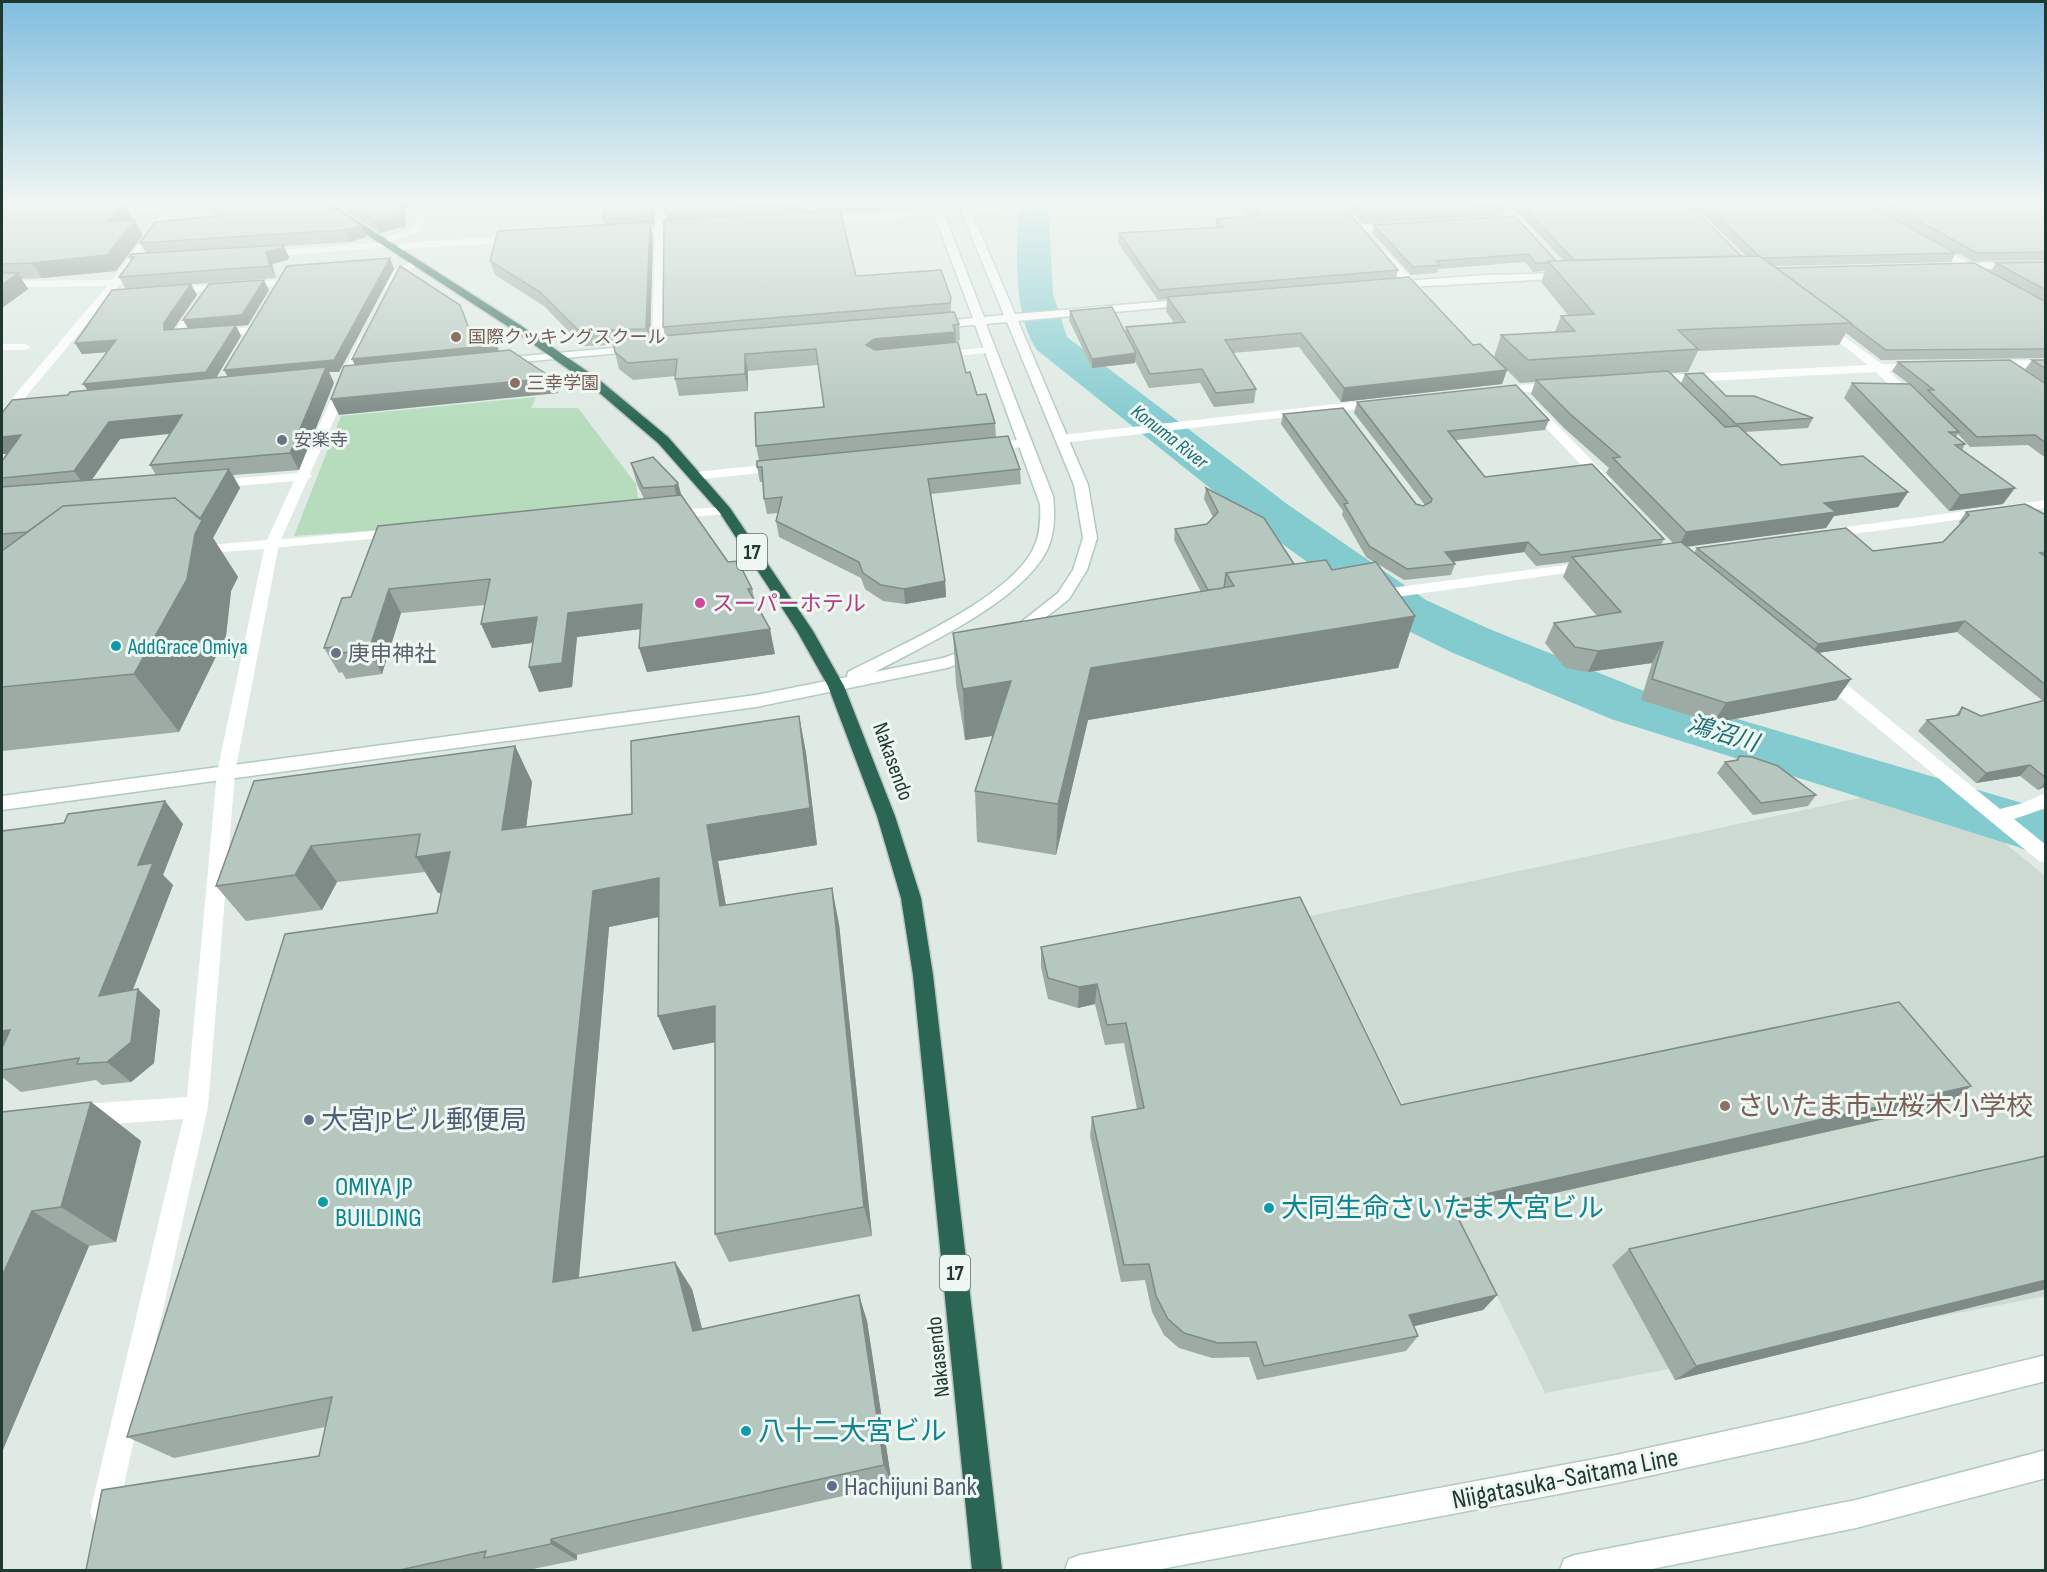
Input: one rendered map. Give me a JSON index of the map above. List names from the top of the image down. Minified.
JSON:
{"streets":{"highway":["17","Nakasendo"],"street":["Niigatasuka-Saitama Line"]},"water":["Konuma River","鴻沼川"],"places":["国際クッキングスクール","三幸学園","安楽寺","スーパーホテル","AddGrace Omiya","庚申神社","さいたま市立桜木小学校","大宮JPビル郵便局","OMIYA JP BUILDING","大同生命さいたま大宮ビル","八十二大宮ビル","Hachijuni Bank"]}
